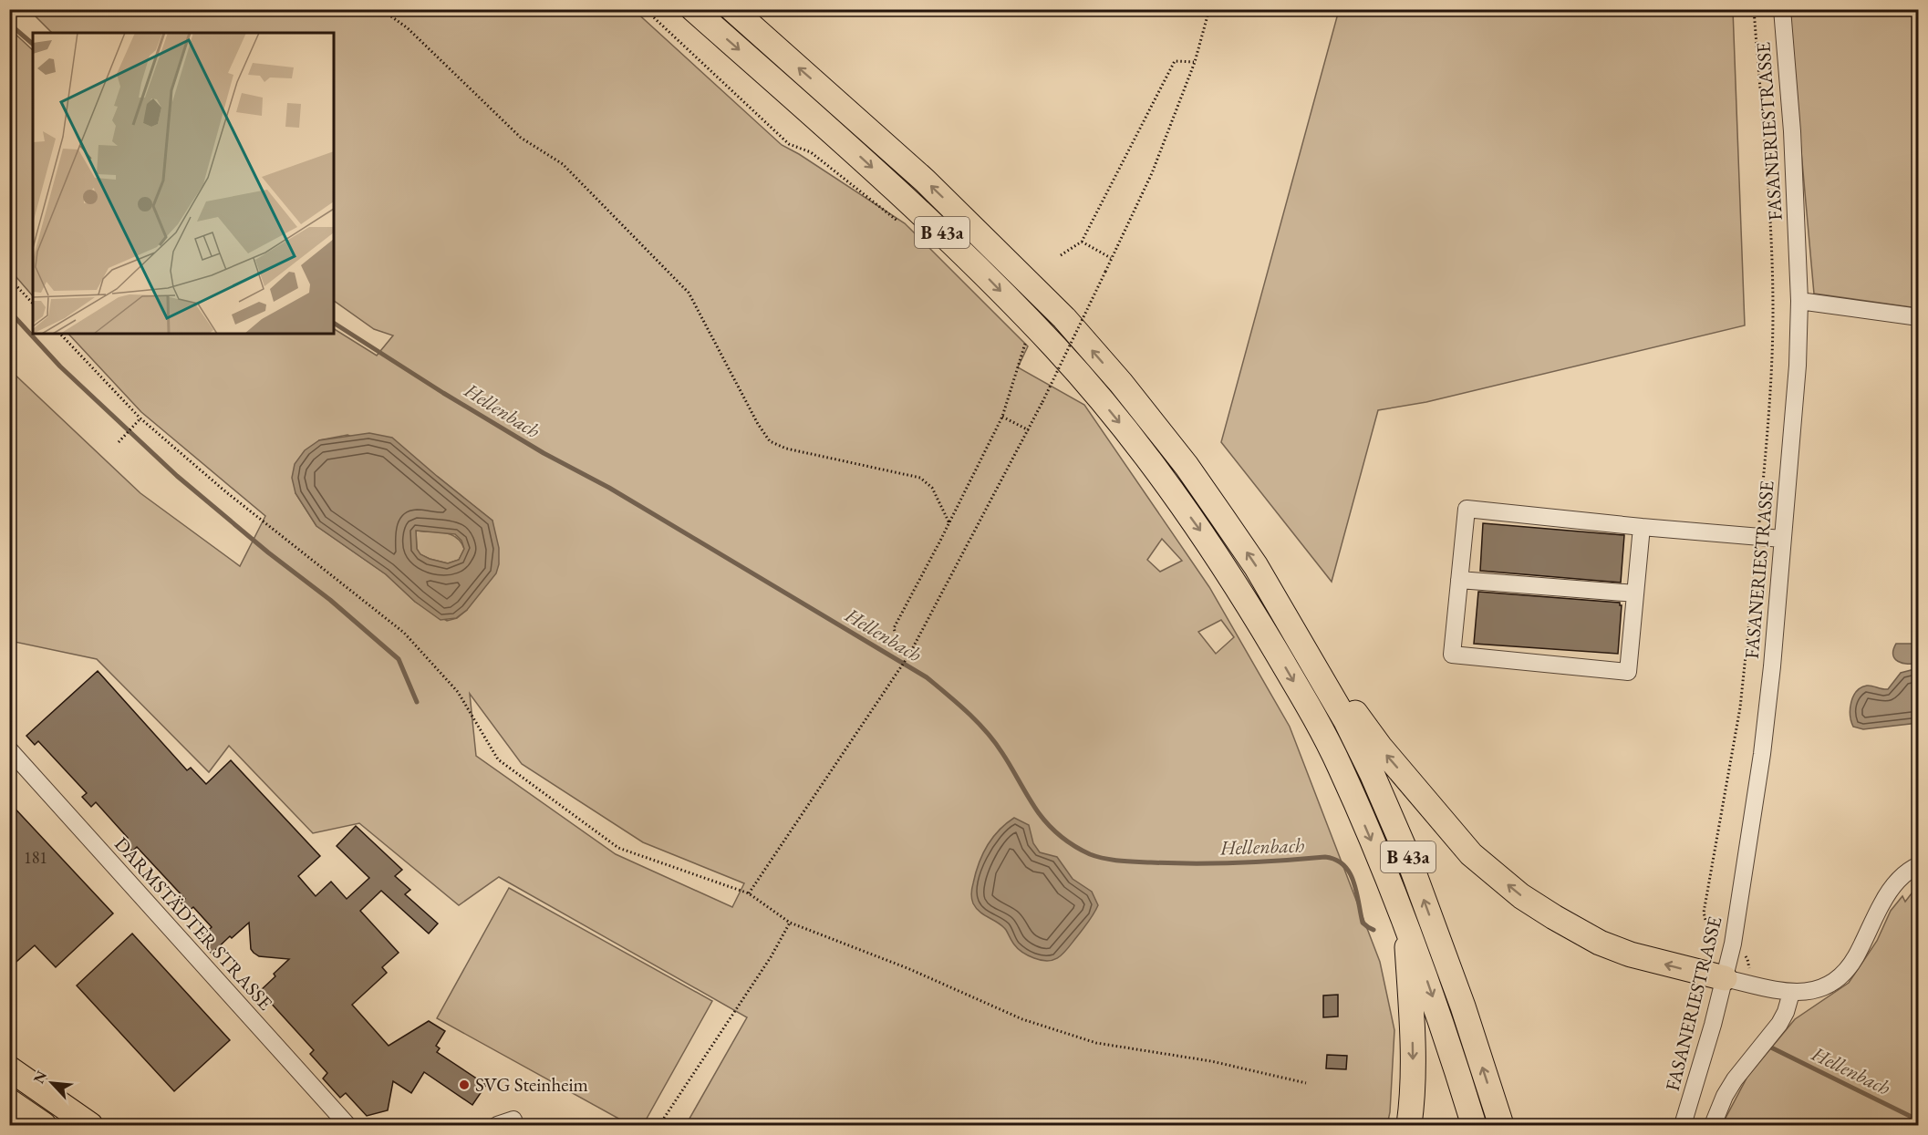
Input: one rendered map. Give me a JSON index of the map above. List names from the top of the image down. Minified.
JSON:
{"streets":{"highway":["B 43a"],"street":["FASANERIESTRASSE","DARMSTÄDTER STRASSE"]},"water":["Hellenbach"],"places":["SVG Steinheim"],"house_numbers":["181"],"north":"top left"}
